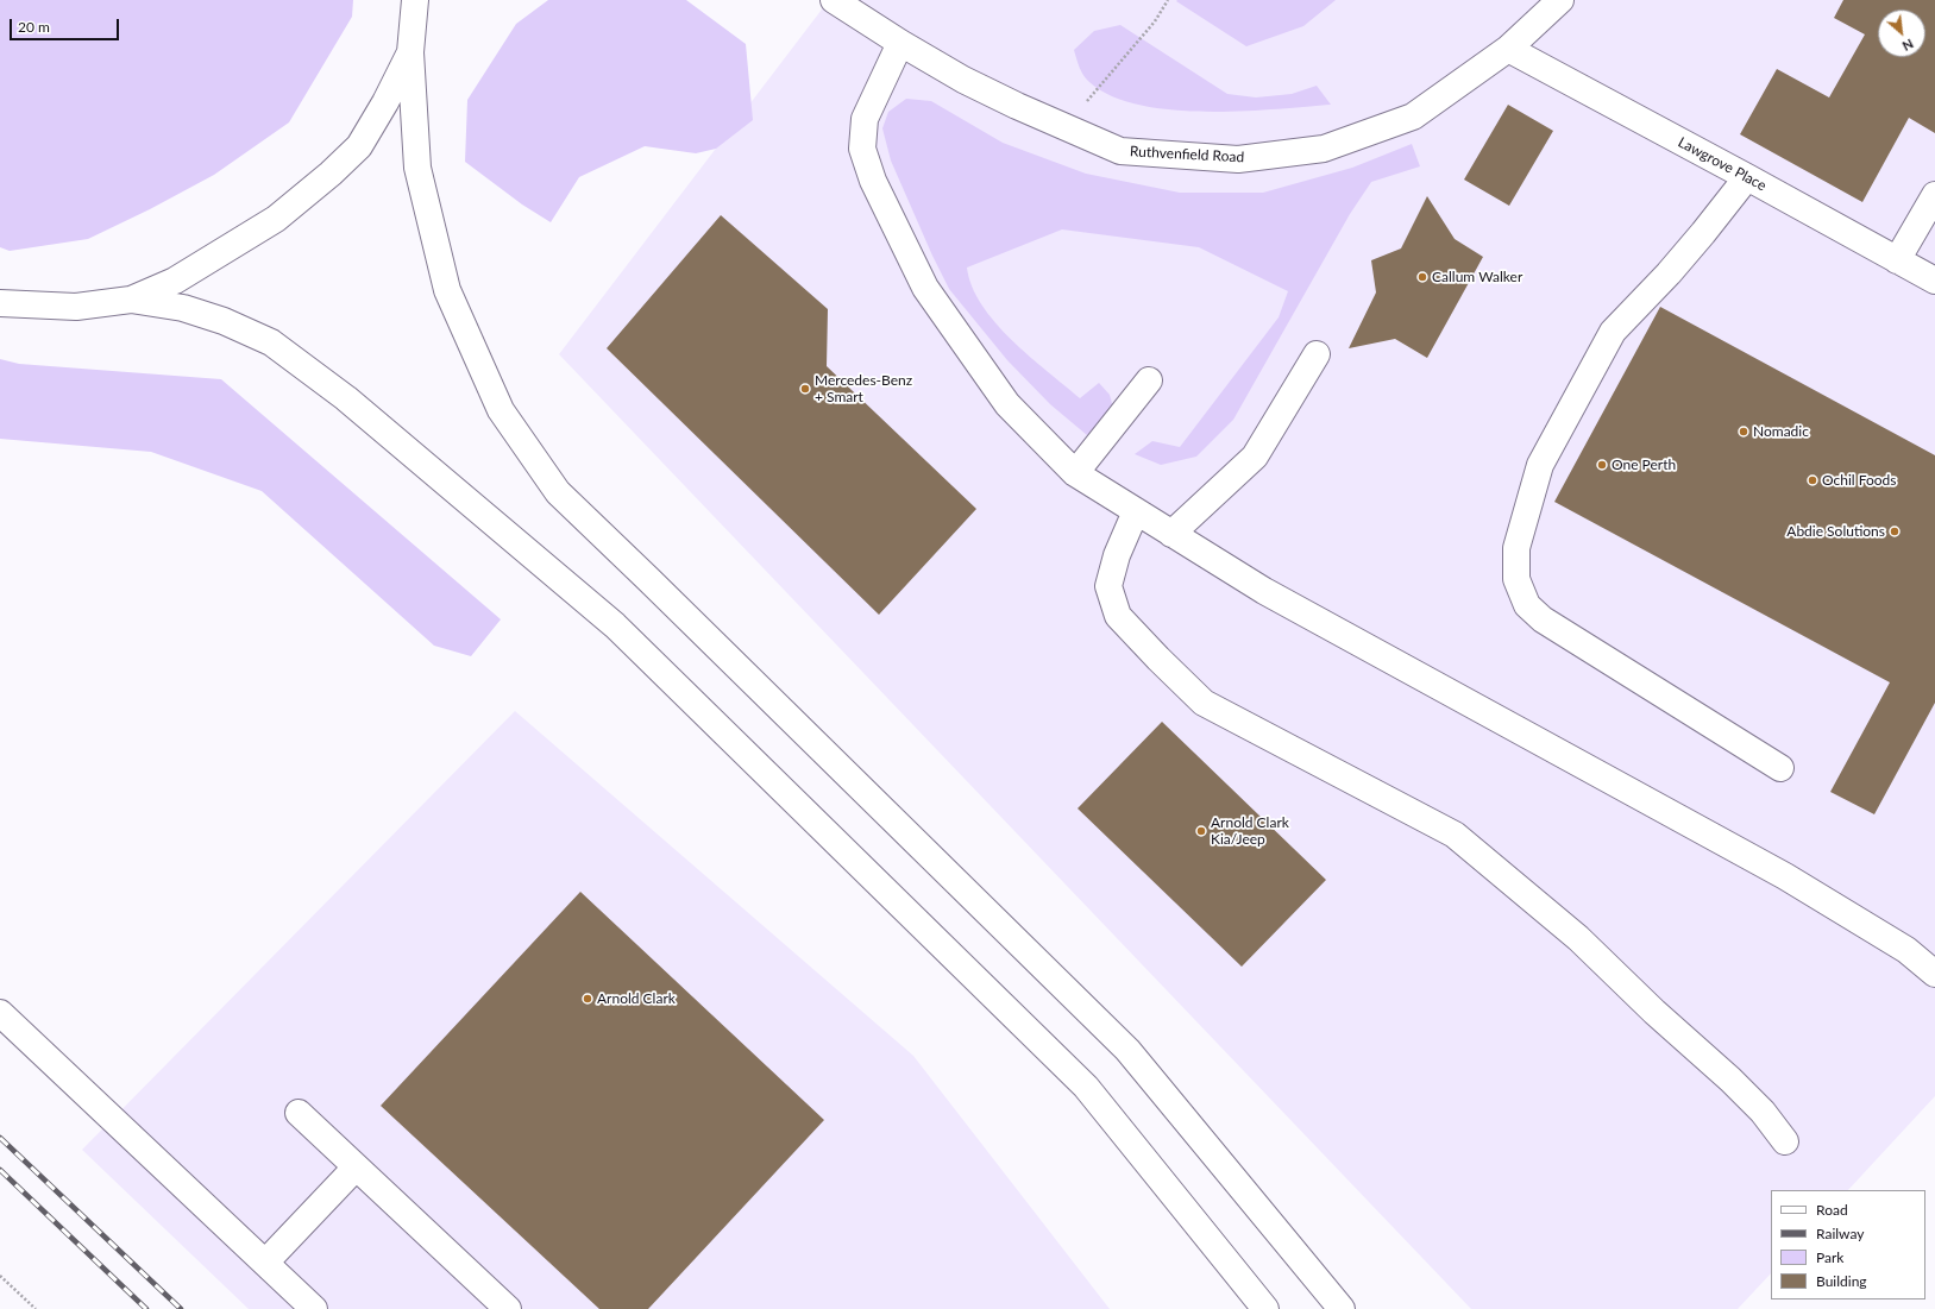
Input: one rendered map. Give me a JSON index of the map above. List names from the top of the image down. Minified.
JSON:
{"streets":{"main road":["Ruthvenfield Road","Lawgrove Place"]},"crossings":[["Ruthvenfield Road","Lawgrove Place"]],"places":["Callum Walker","Mercedes-Benz + Smart","Nomadic","One Perth","Ochil Foods","Abdie Solutions","Arnold Clark Kia/Jeep","Arnold Clark"],"legend":["Road","Railway","Park","Building"],"scale_bar":"20 m","north":"bottom right"}
